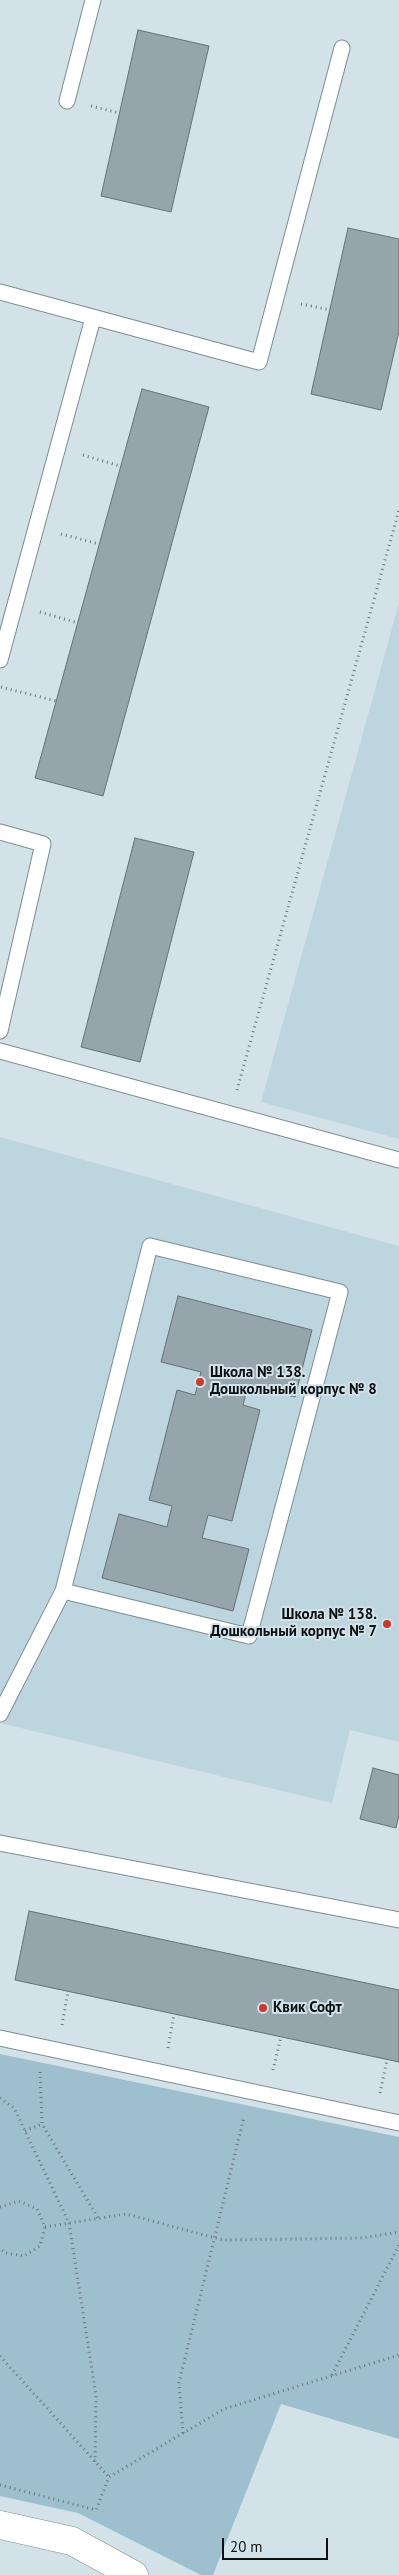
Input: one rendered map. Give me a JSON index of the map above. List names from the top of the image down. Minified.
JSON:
{"places":["Школа № 138. Дошкольный корпус № 8","Школа № 138. Дошкольный корпус № 7","Квик Софт"],"scale_bar":"20 m"}
